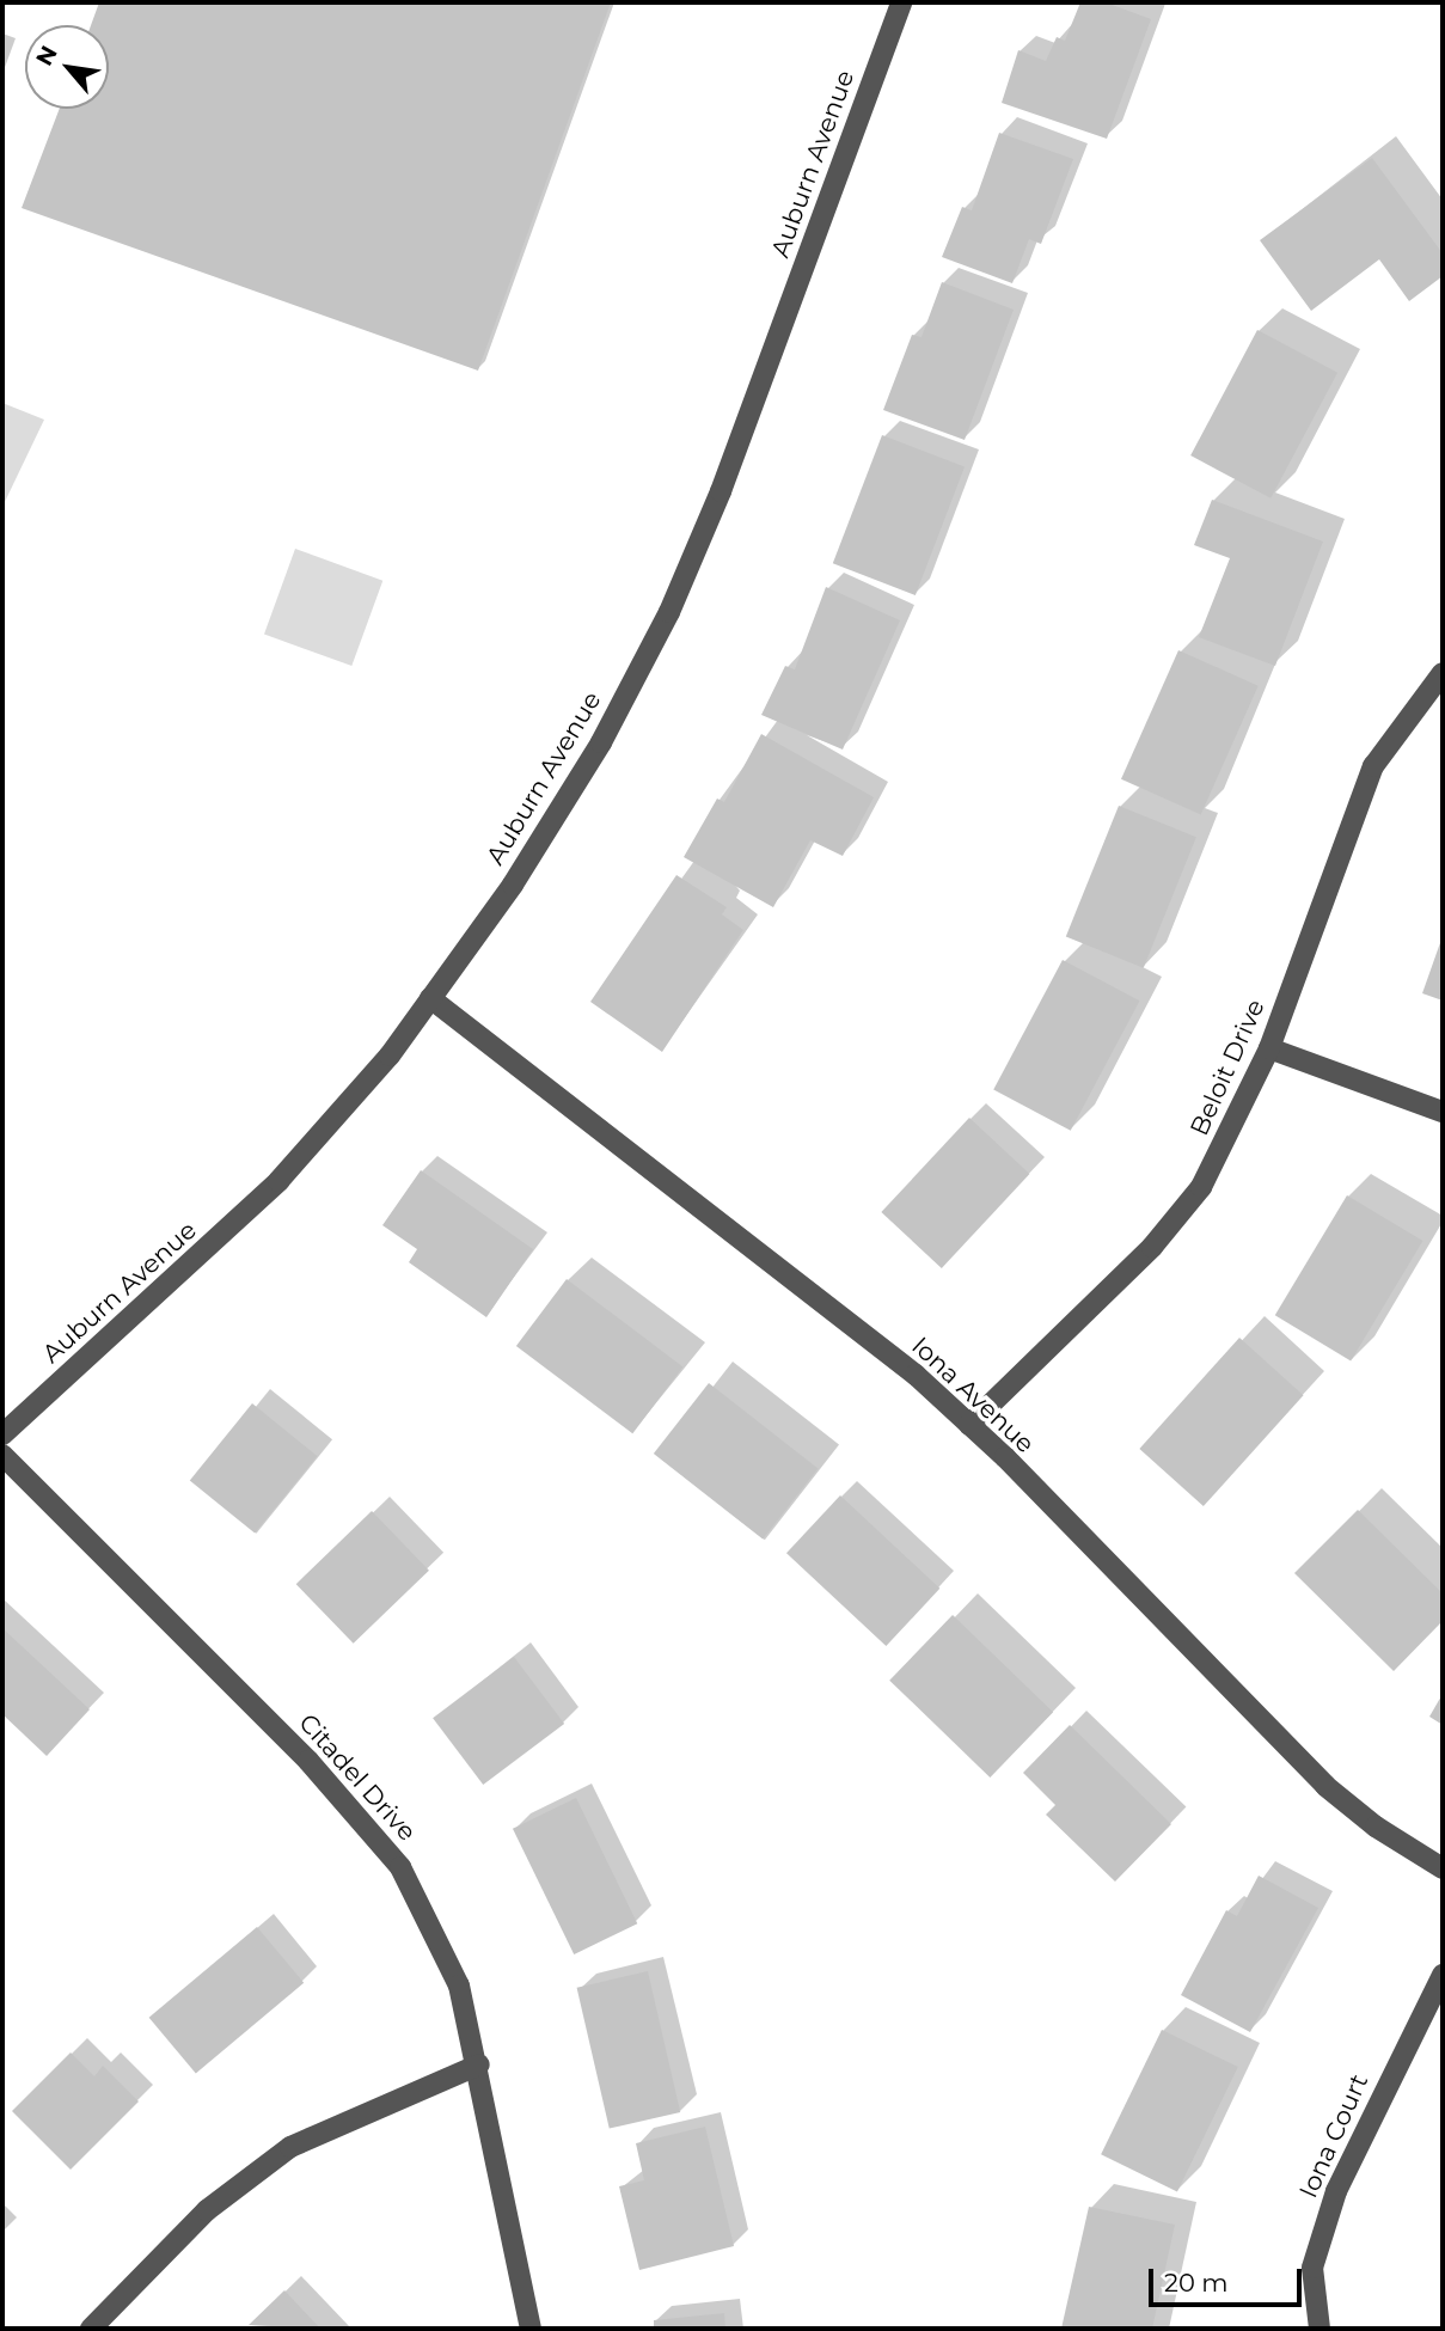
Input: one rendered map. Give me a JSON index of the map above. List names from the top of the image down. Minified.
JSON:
{"streets":{"street":["Auburn Avenue","Beloit Drive","Iona Avenue","Citadel Drive","Iona Court"]},"crossings":[["Auburn Avenue","Iona Avenue"],["Beloit Drive","Iona Avenue"]],"scale_bar":"20 m","north":"top left"}
